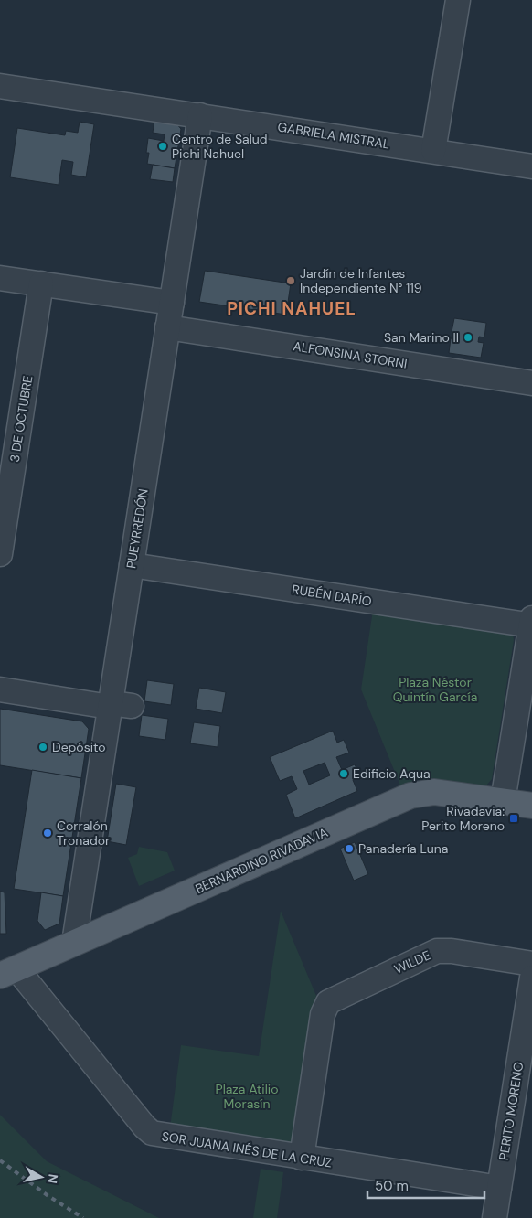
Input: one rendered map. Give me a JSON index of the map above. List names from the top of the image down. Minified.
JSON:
{"streets":{"main road":["BERNARDINO RIVADAVIA"],"street":["GABRIELA MISTRAL","ALFONSINA STORNI","3 DE OCTUBRE","PUEYRREDÓN","RUBÉN DARÍO","WILDE","PERITO MORENO","SOR JUANA INÉS DE LA CRUZ"]},"crossings":[["GABRIELA MISTRAL","PUEYRREDÓN"],["ALFONSINA STORNI","PUEYRREDÓN"],["PUEYRREDÓN","RUBÉN DARÍO"],["PUEYRREDÓN","BERNARDINO RIVADAVIA"],["BERNARDINO RIVADAVIA","SOR JUANA INÉS DE LA CRUZ"],["WILDE","SOR JUANA INÉS DE LA CRUZ"],["PERITO MORENO","SOR JUANA INÉS DE LA CRUZ"]],"districts":["PICHI NAHUEL"],"parks":["Plaza Néstor Quintín García","Plaza Atilio Morasín"],"places":{"other":["Centro de Salud Pichi Nahuel","Jardín de Infantes Independiente N° 119","San Marino II","Depósito","Edificio Aqua","Corralón Tronador","Panadería Luna"],"transit":["Rivadavia: Perito Moreno"]},"scale_bar":"50 m","north":"right"}
